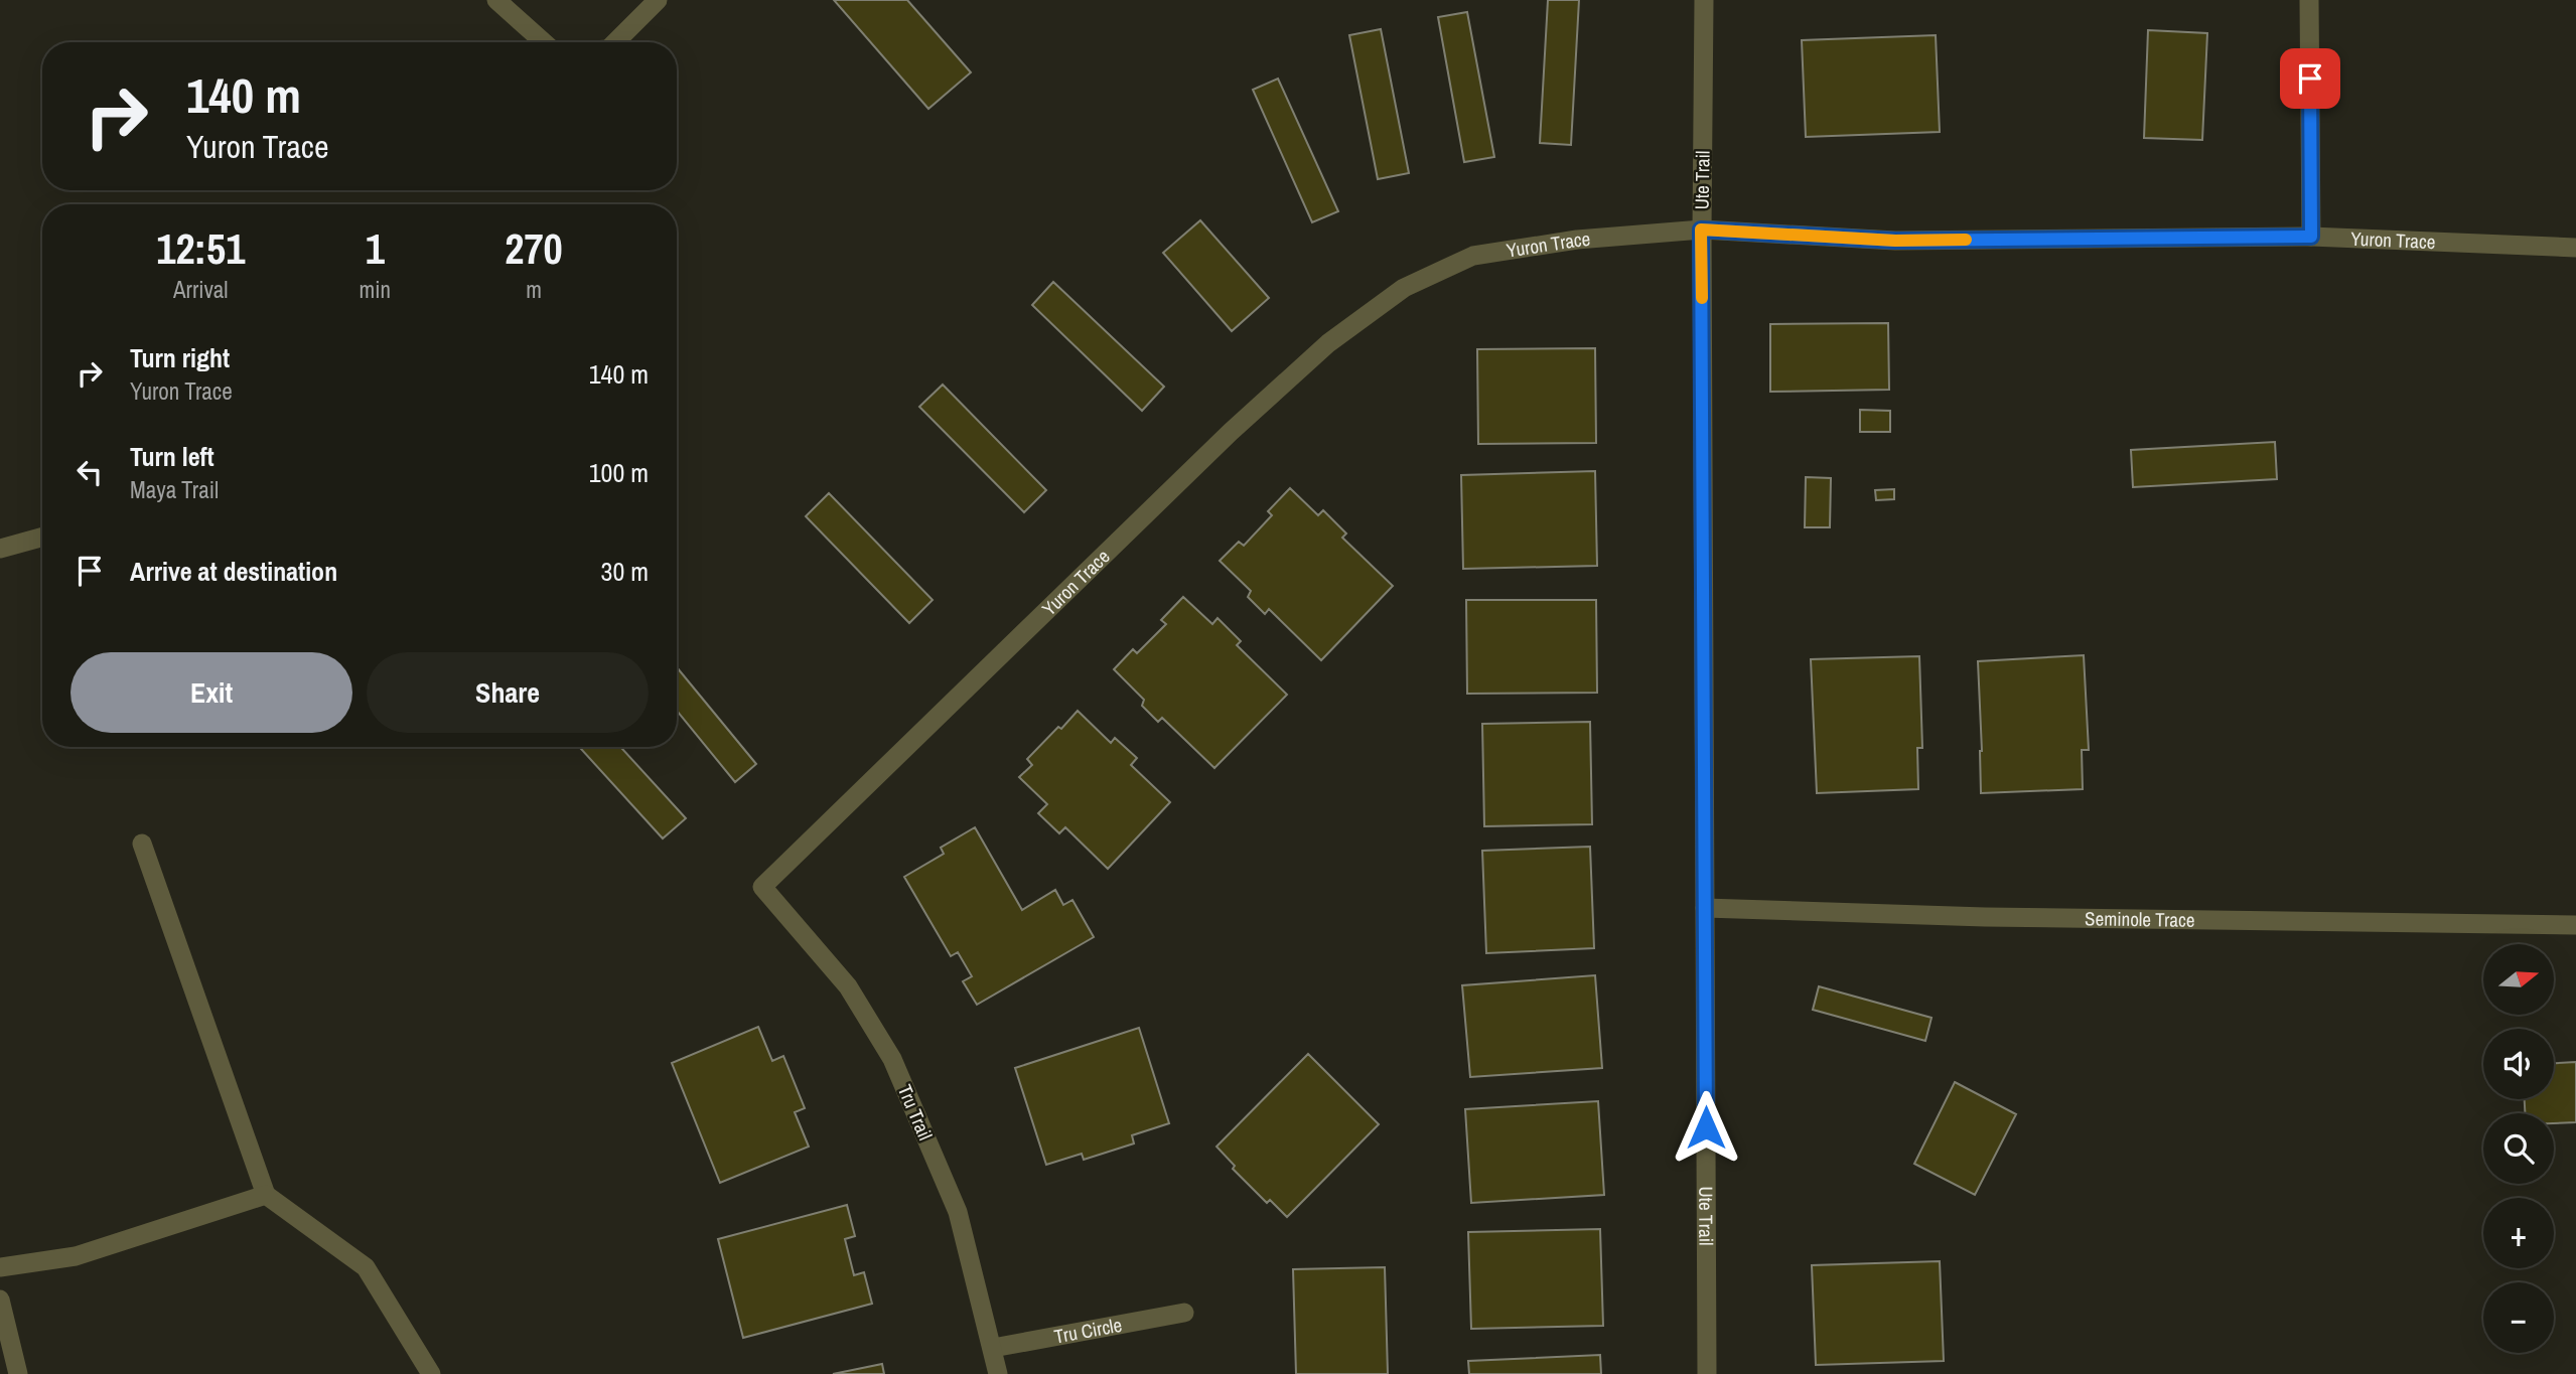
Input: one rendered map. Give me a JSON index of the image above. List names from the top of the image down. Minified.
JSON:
{"streets":{"street":["Ute Trail","Yuron Trace","Seminole Trace","Tru Trail","Tru Circle"]},"crossings":[["Ute Trail","Yuron Trace"],["Ute Trail","Seminole Trace"],["Yuron Trace","Tru Trail"],["Tru Trail","Tru Circle"]],"north":"right","page":{"turn":["140 m","Yuron Trace"],"eta":["12:51","Arrival","1","min","270","m"],"list":[{"name":"Turn right","note":"Yuron Trace","value":"140 m"},{"name":"Turn left","note":"Maya Trail","value":"100 m"},{"name":"Arrive at destination","value":"30 m"}],"buttons":["Exit","Share"],"map_buttons":["+","−"]}}
